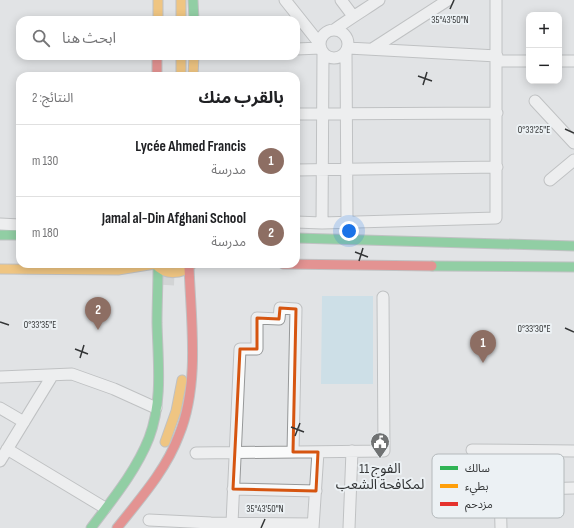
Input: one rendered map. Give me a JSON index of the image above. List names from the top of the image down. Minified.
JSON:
{"places":{"public building":["الفوج 11 لمكافحة الشعب"]},"legend":["سالك","بطيء","مزدحم"],"page":{"map_buttons":["+","−"],"search":"ابحث هنا","heading":["بالقرب منك","النتائج: 2"],"list":[{"mark":"1","name":"Lycée Ahmed Francis","note":"مدرسة","value":"130 m"},{"mark":"2","name":"Jamal al-Din Afghani School","note":"مدرسة","value":"180 m"}],"pins":["2","1"]},"coordinates":["35°43'50\"N","0°33'25\"E","0°33'35\"E","0°33'30\"E"]}
